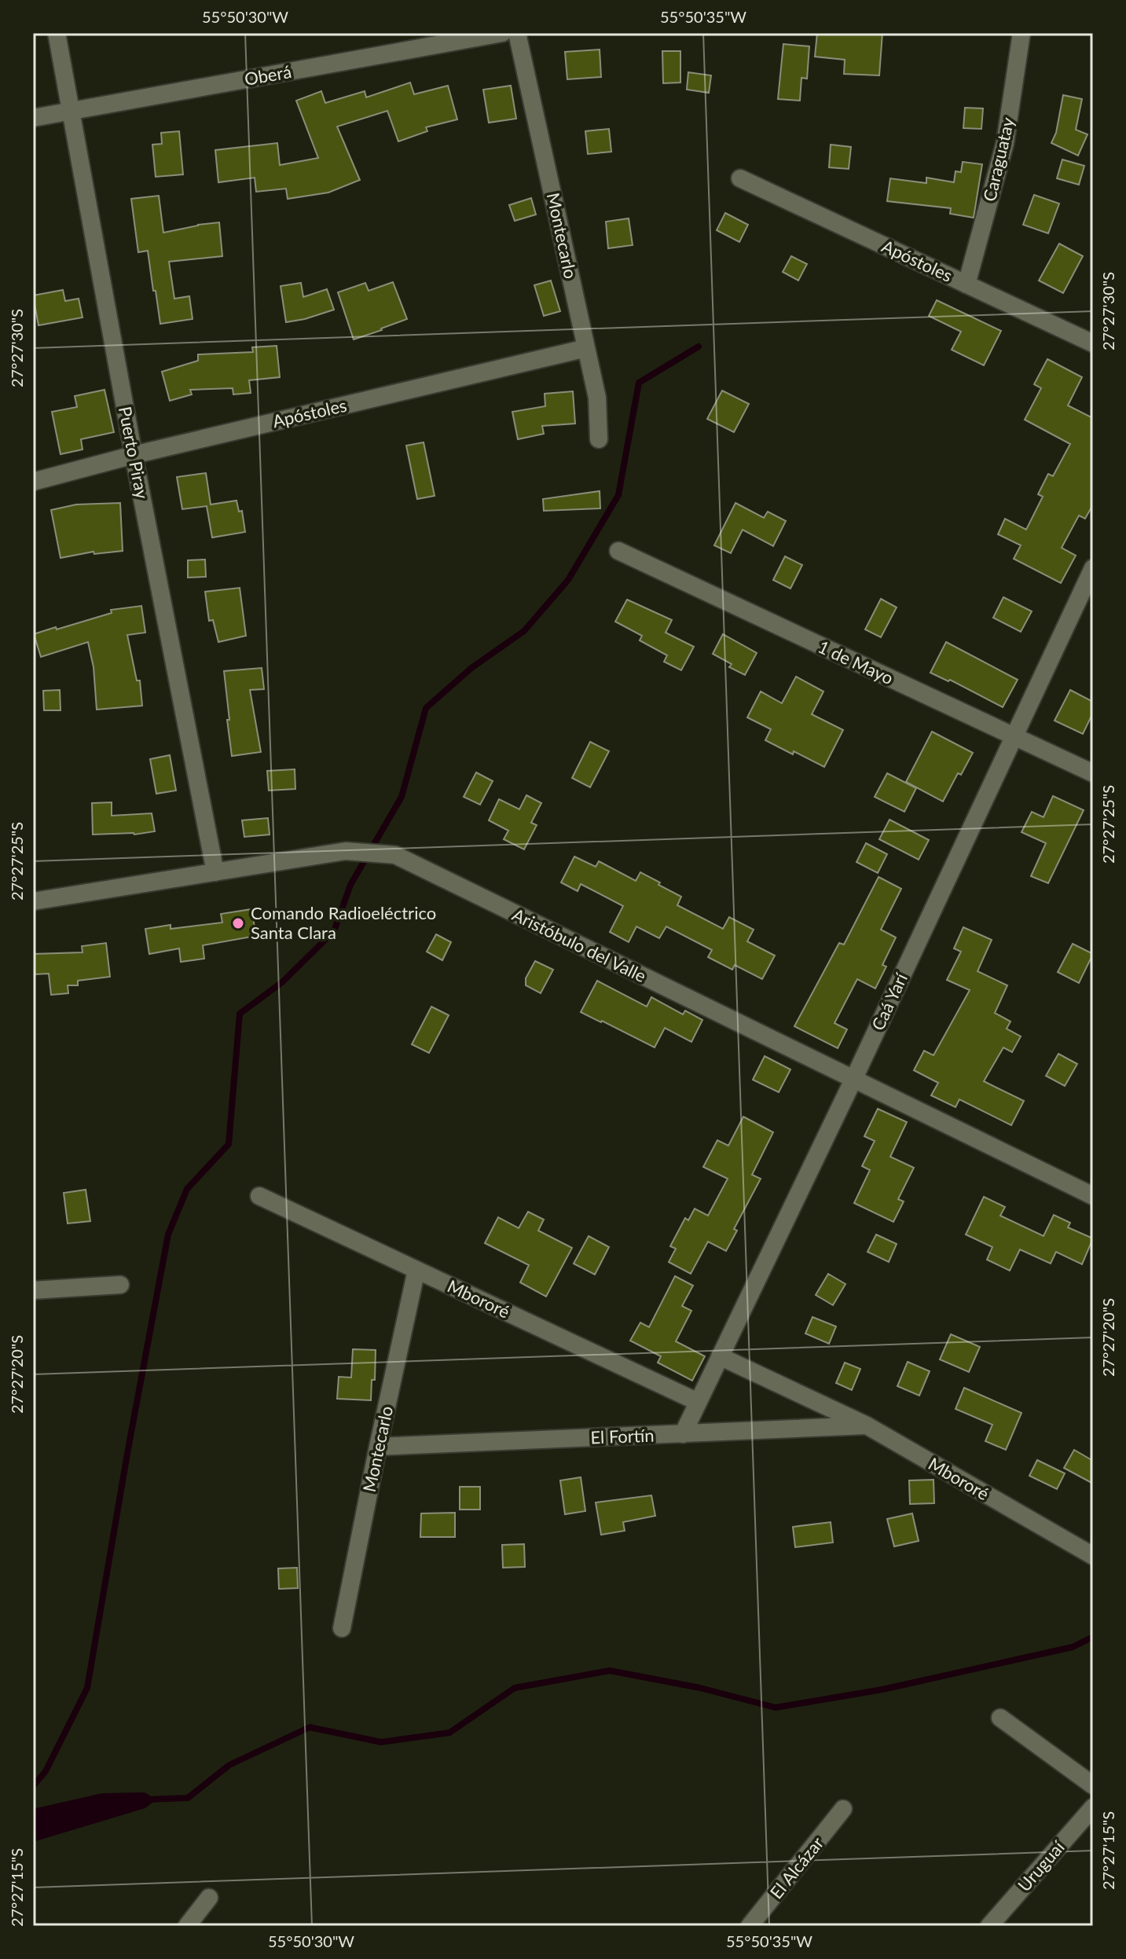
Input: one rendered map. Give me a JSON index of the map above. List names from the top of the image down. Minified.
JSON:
{"streets":{"street":["Oberá","Caraguatay","Montecarlo","Apóstoles","Puerto Piray","1 de Mayo","Aristóbulo del Valle","Caá Yarí","Mbororé","El Fortín","Uruguaí","El Alcázar"]},"crossings":[["Oberá","Puerto Piray"],["Caraguatay","Apóstoles"],["Montecarlo","Apóstoles"],["Montecarlo","Mbororé"],["Montecarlo","El Fortín"],["Apóstoles","Puerto Piray"],["Puerto Piray","Aristóbulo del Valle"],["1 de Mayo","Caá Yarí"],["Aristóbulo del Valle","Caá Yarí"],["Caá Yarí","Mbororé"],["Caá Yarí","El Fortín"],["Mbororé","El Fortín"]],"places":["Comando Radioeléctrico Santa Clara"],"coordinates":["55°50'30\"W","55°50'35\"W","27°27'30\"S","27°27'25\"S","27°27'20\"S","27°27'15\"S"]}
